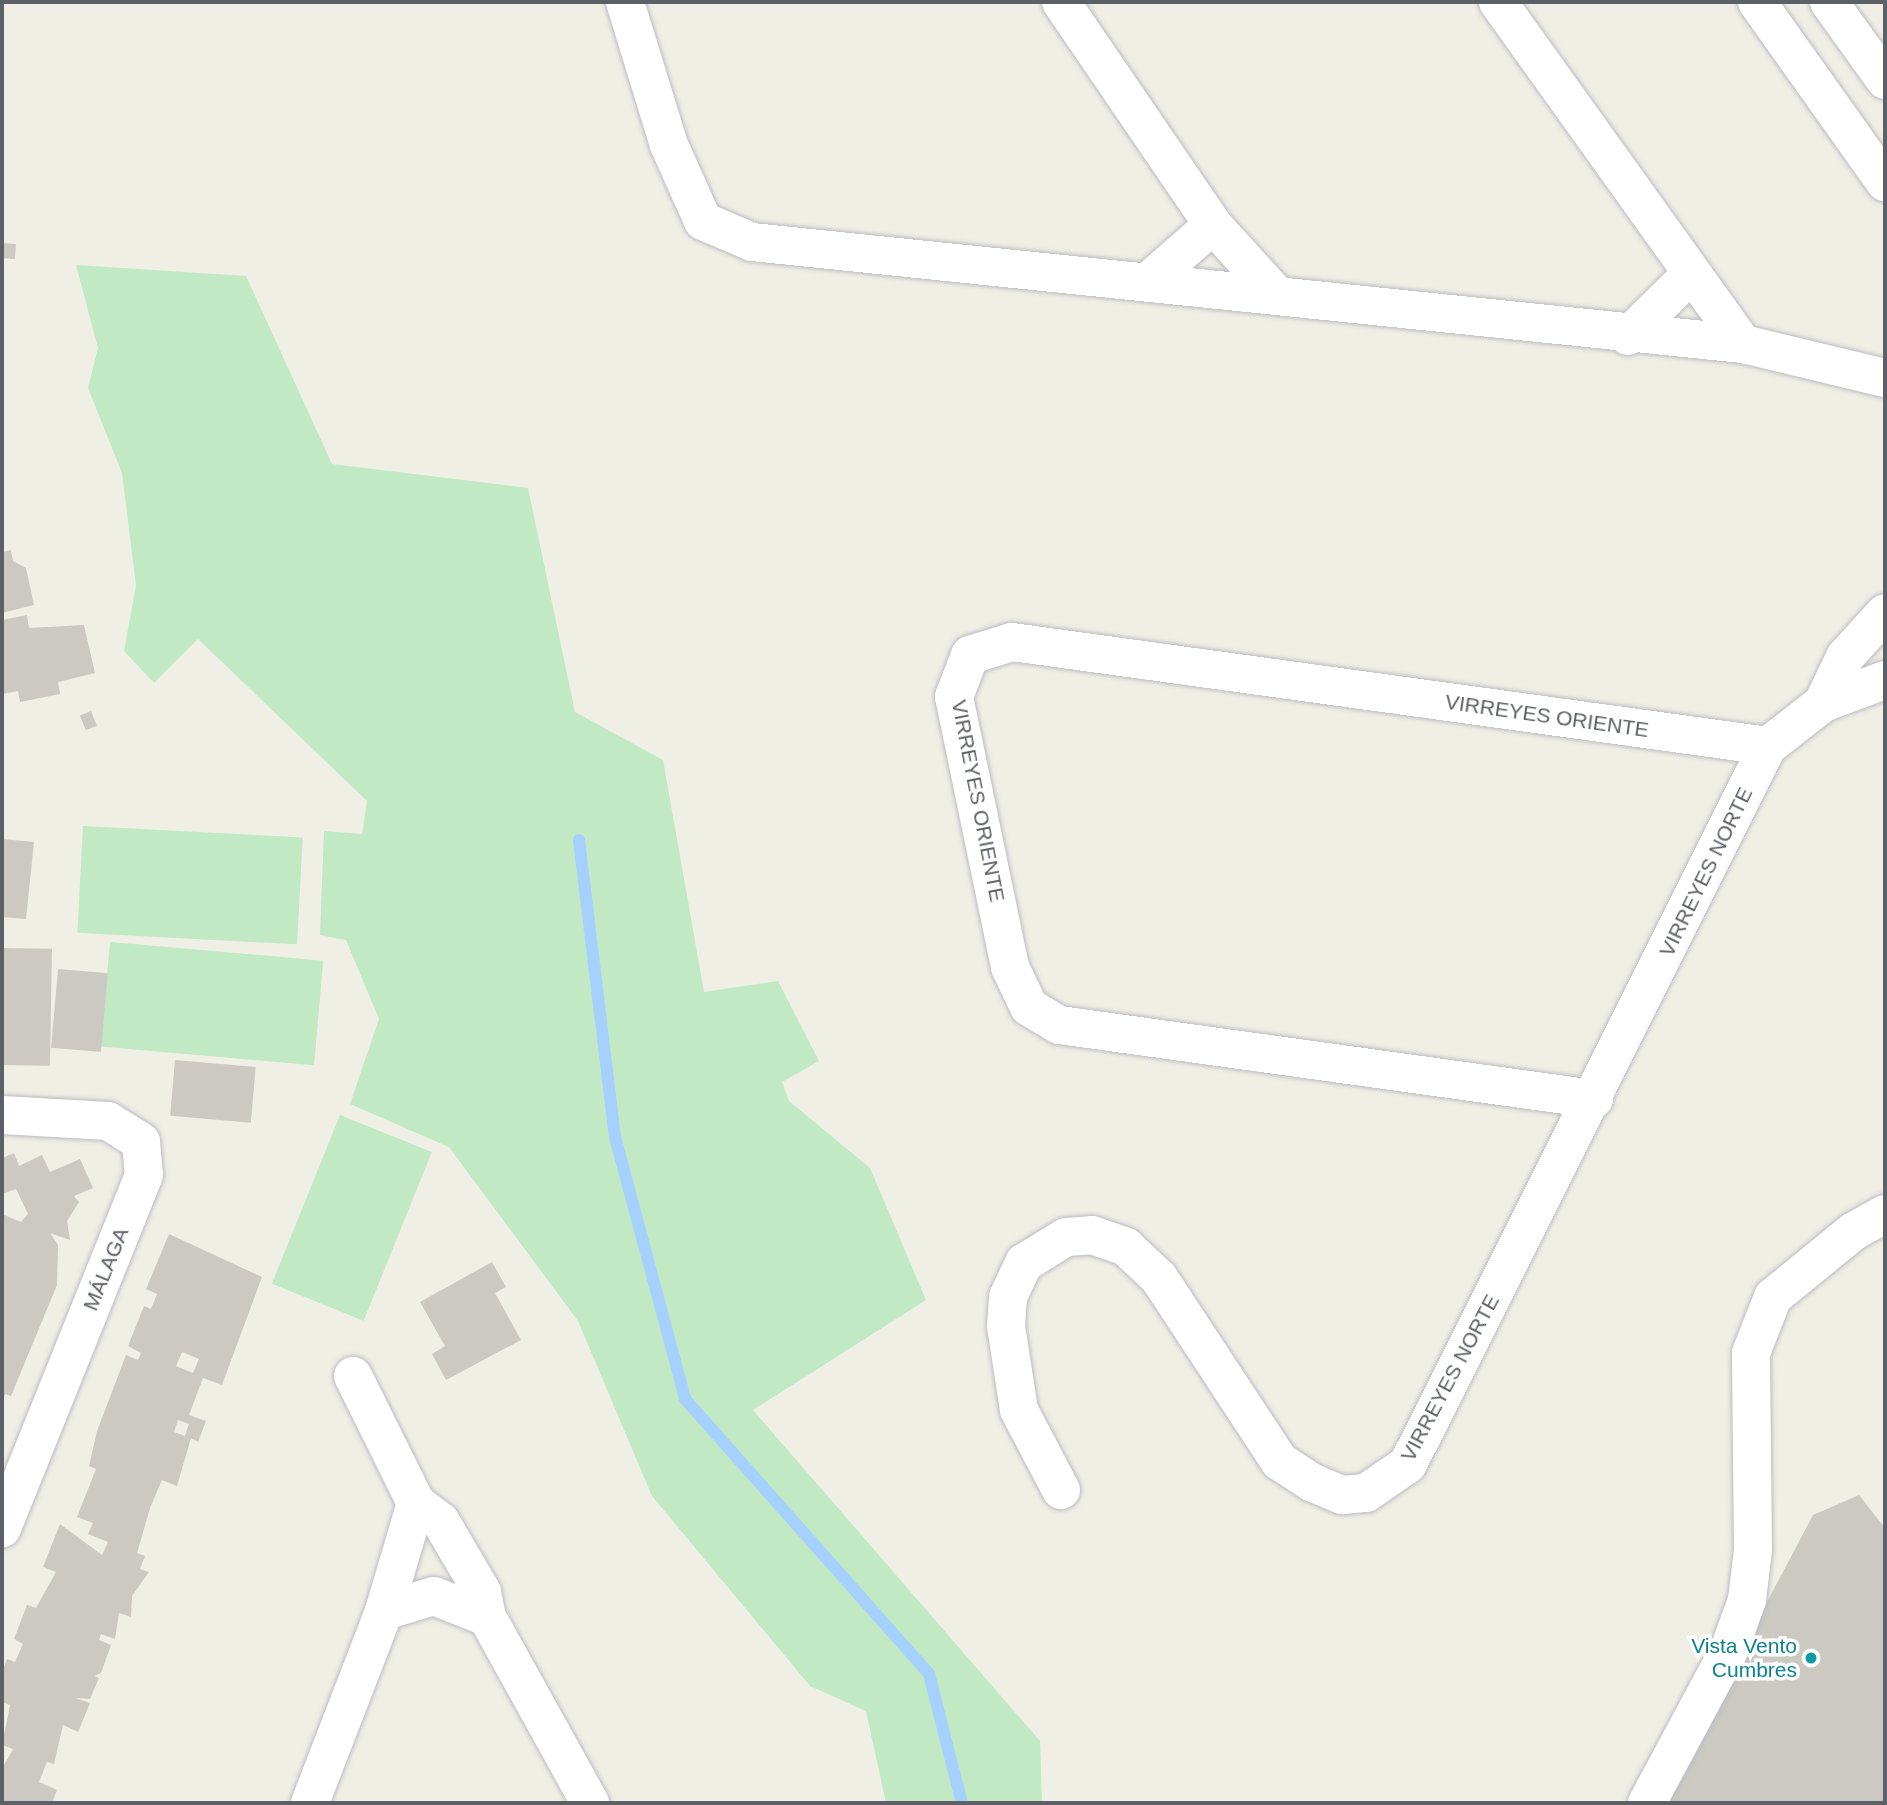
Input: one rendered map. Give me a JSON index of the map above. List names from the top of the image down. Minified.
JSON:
{"streets":{"street":["VIRREYES ORIENTE","VIRREYES NORTE","MÁLAGA"]},"crossings":[["VIRREYES ORIENTE","VIRREYES NORTE"]],"places":["Vista Vento Cumbres"]}
